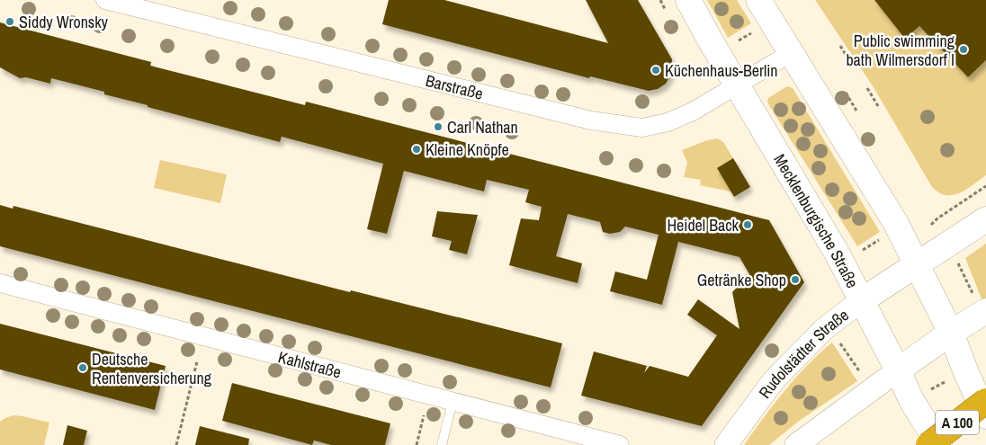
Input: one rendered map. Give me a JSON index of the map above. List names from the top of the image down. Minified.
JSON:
{"streets":{"highway":["A 100"],"main road":["Mecklenburgische Straße","Rudolstädter Straße"],"street":["Barstraße","Kahlstraße"]},"crossings":[["Barstraße","Mecklenburgische Straße"],["Mecklenburgische Straße","Rudolstädter Straße"]],"places":["Siddy Wronsky","Public swimming bath Wilmersdorf I","Küchenhaus-Berlin","Carl Nathan","Kleine Knöpfe","Heidel Back","Getränke Shop","Deutsche Rentenversicherung"]}
